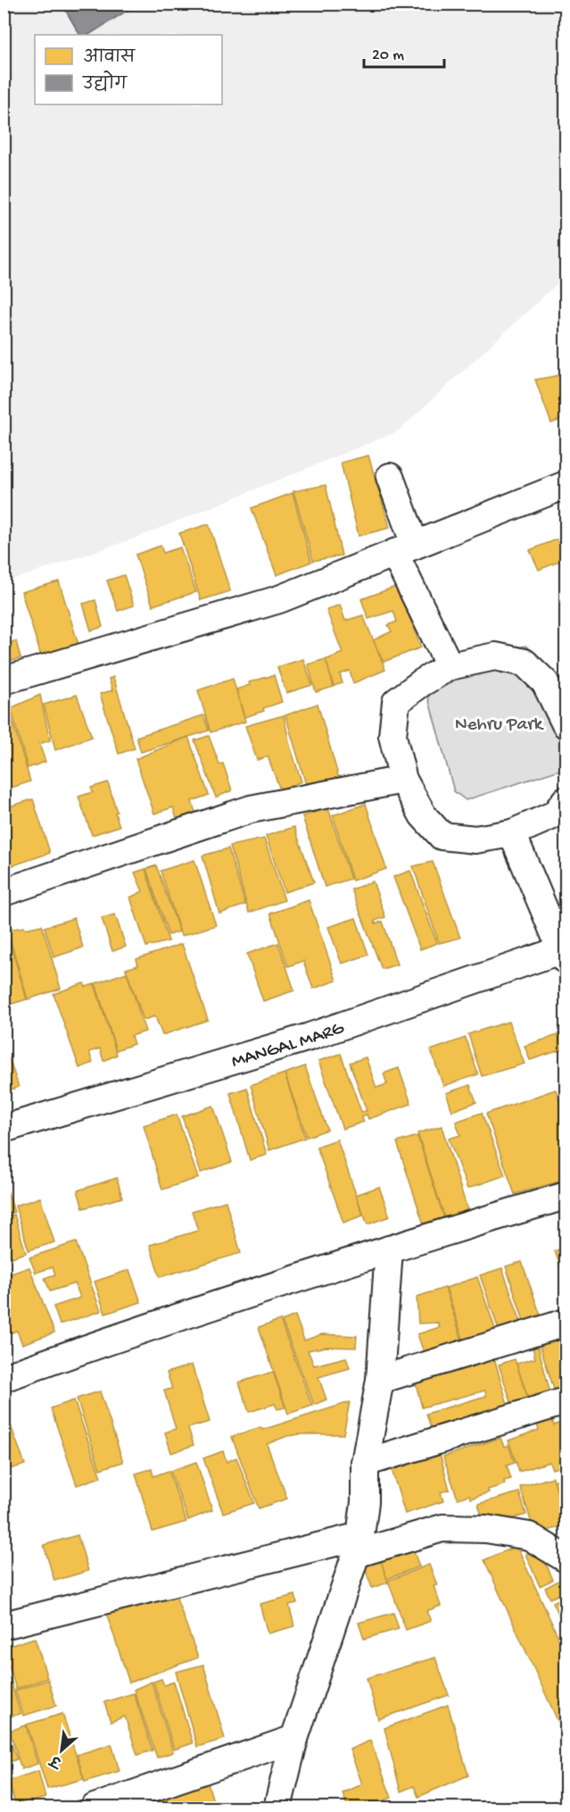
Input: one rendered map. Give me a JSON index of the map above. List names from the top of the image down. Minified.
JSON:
{"streets":{"street":["MANGAL MARG"]},"parks":["Nehru Park"],"legend":["आवास","उद्योग"],"scale_bar":"20 m","north":"bottom left"}
